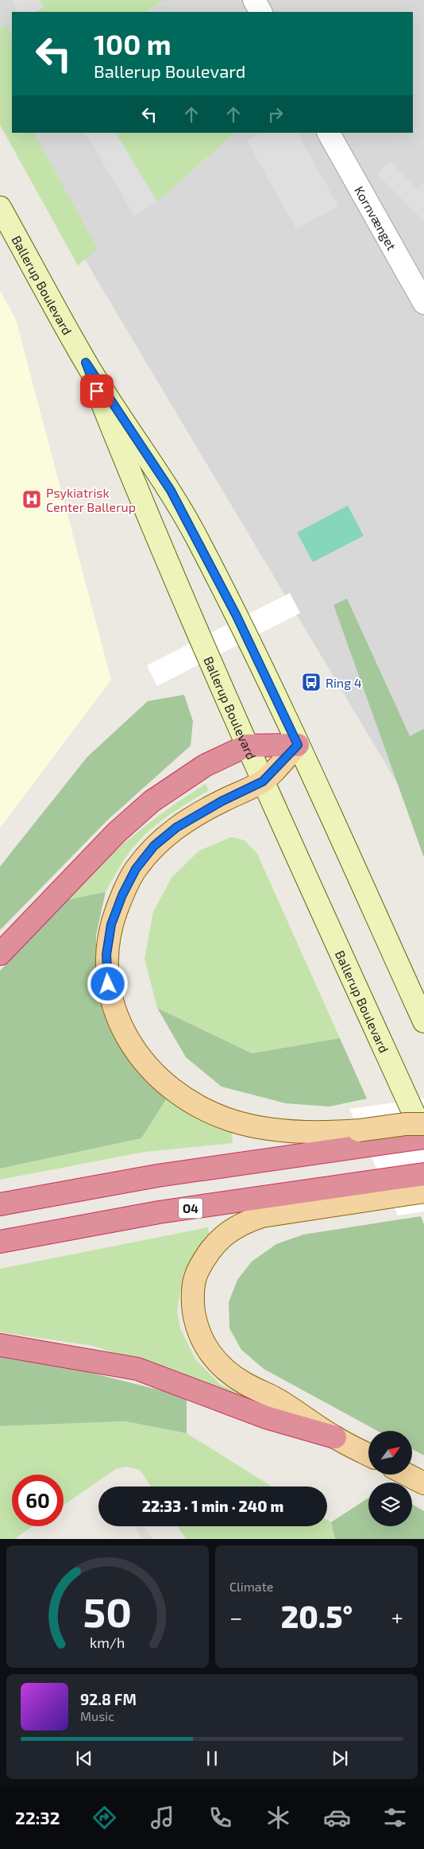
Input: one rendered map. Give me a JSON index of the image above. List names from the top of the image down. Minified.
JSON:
{"streets":{"highway":["O4"],"street":["Kornvænget","Ballerup Boulevard"]},"places":{"hospital":["Psykiatrisk Center Ballerup"],"bus stop":["Ring 4"]},"north":"top right","page":{"turn":["100 m","Ballerup Boulevard"],"limit":"60","trip":"22:33 · 1 min · 240 m","tile":"Climate","heat":["−","20.5°","+"],"song":["92.8 FM","Music"],"tabs":"22:32","gauge":["50","km/h"]}}
